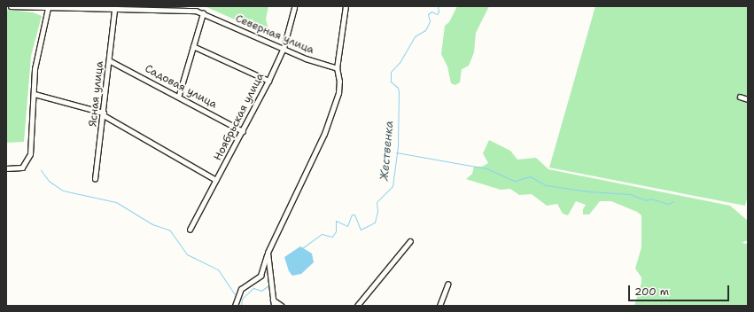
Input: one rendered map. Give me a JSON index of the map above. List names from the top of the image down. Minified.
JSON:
{"streets":{"street":["Северная улица","Садовая улица","Ясная улица","Ноябрьская улица"]},"crossings":[["Северная улица","Ясная улица"],["Северная улица","Ноябрьская улица"],["Садовая улица","Ясная улица"],["Садовая улица","Ноябрьская улица"]],"water":["Жественка"],"scale_bar":"200 m"}
